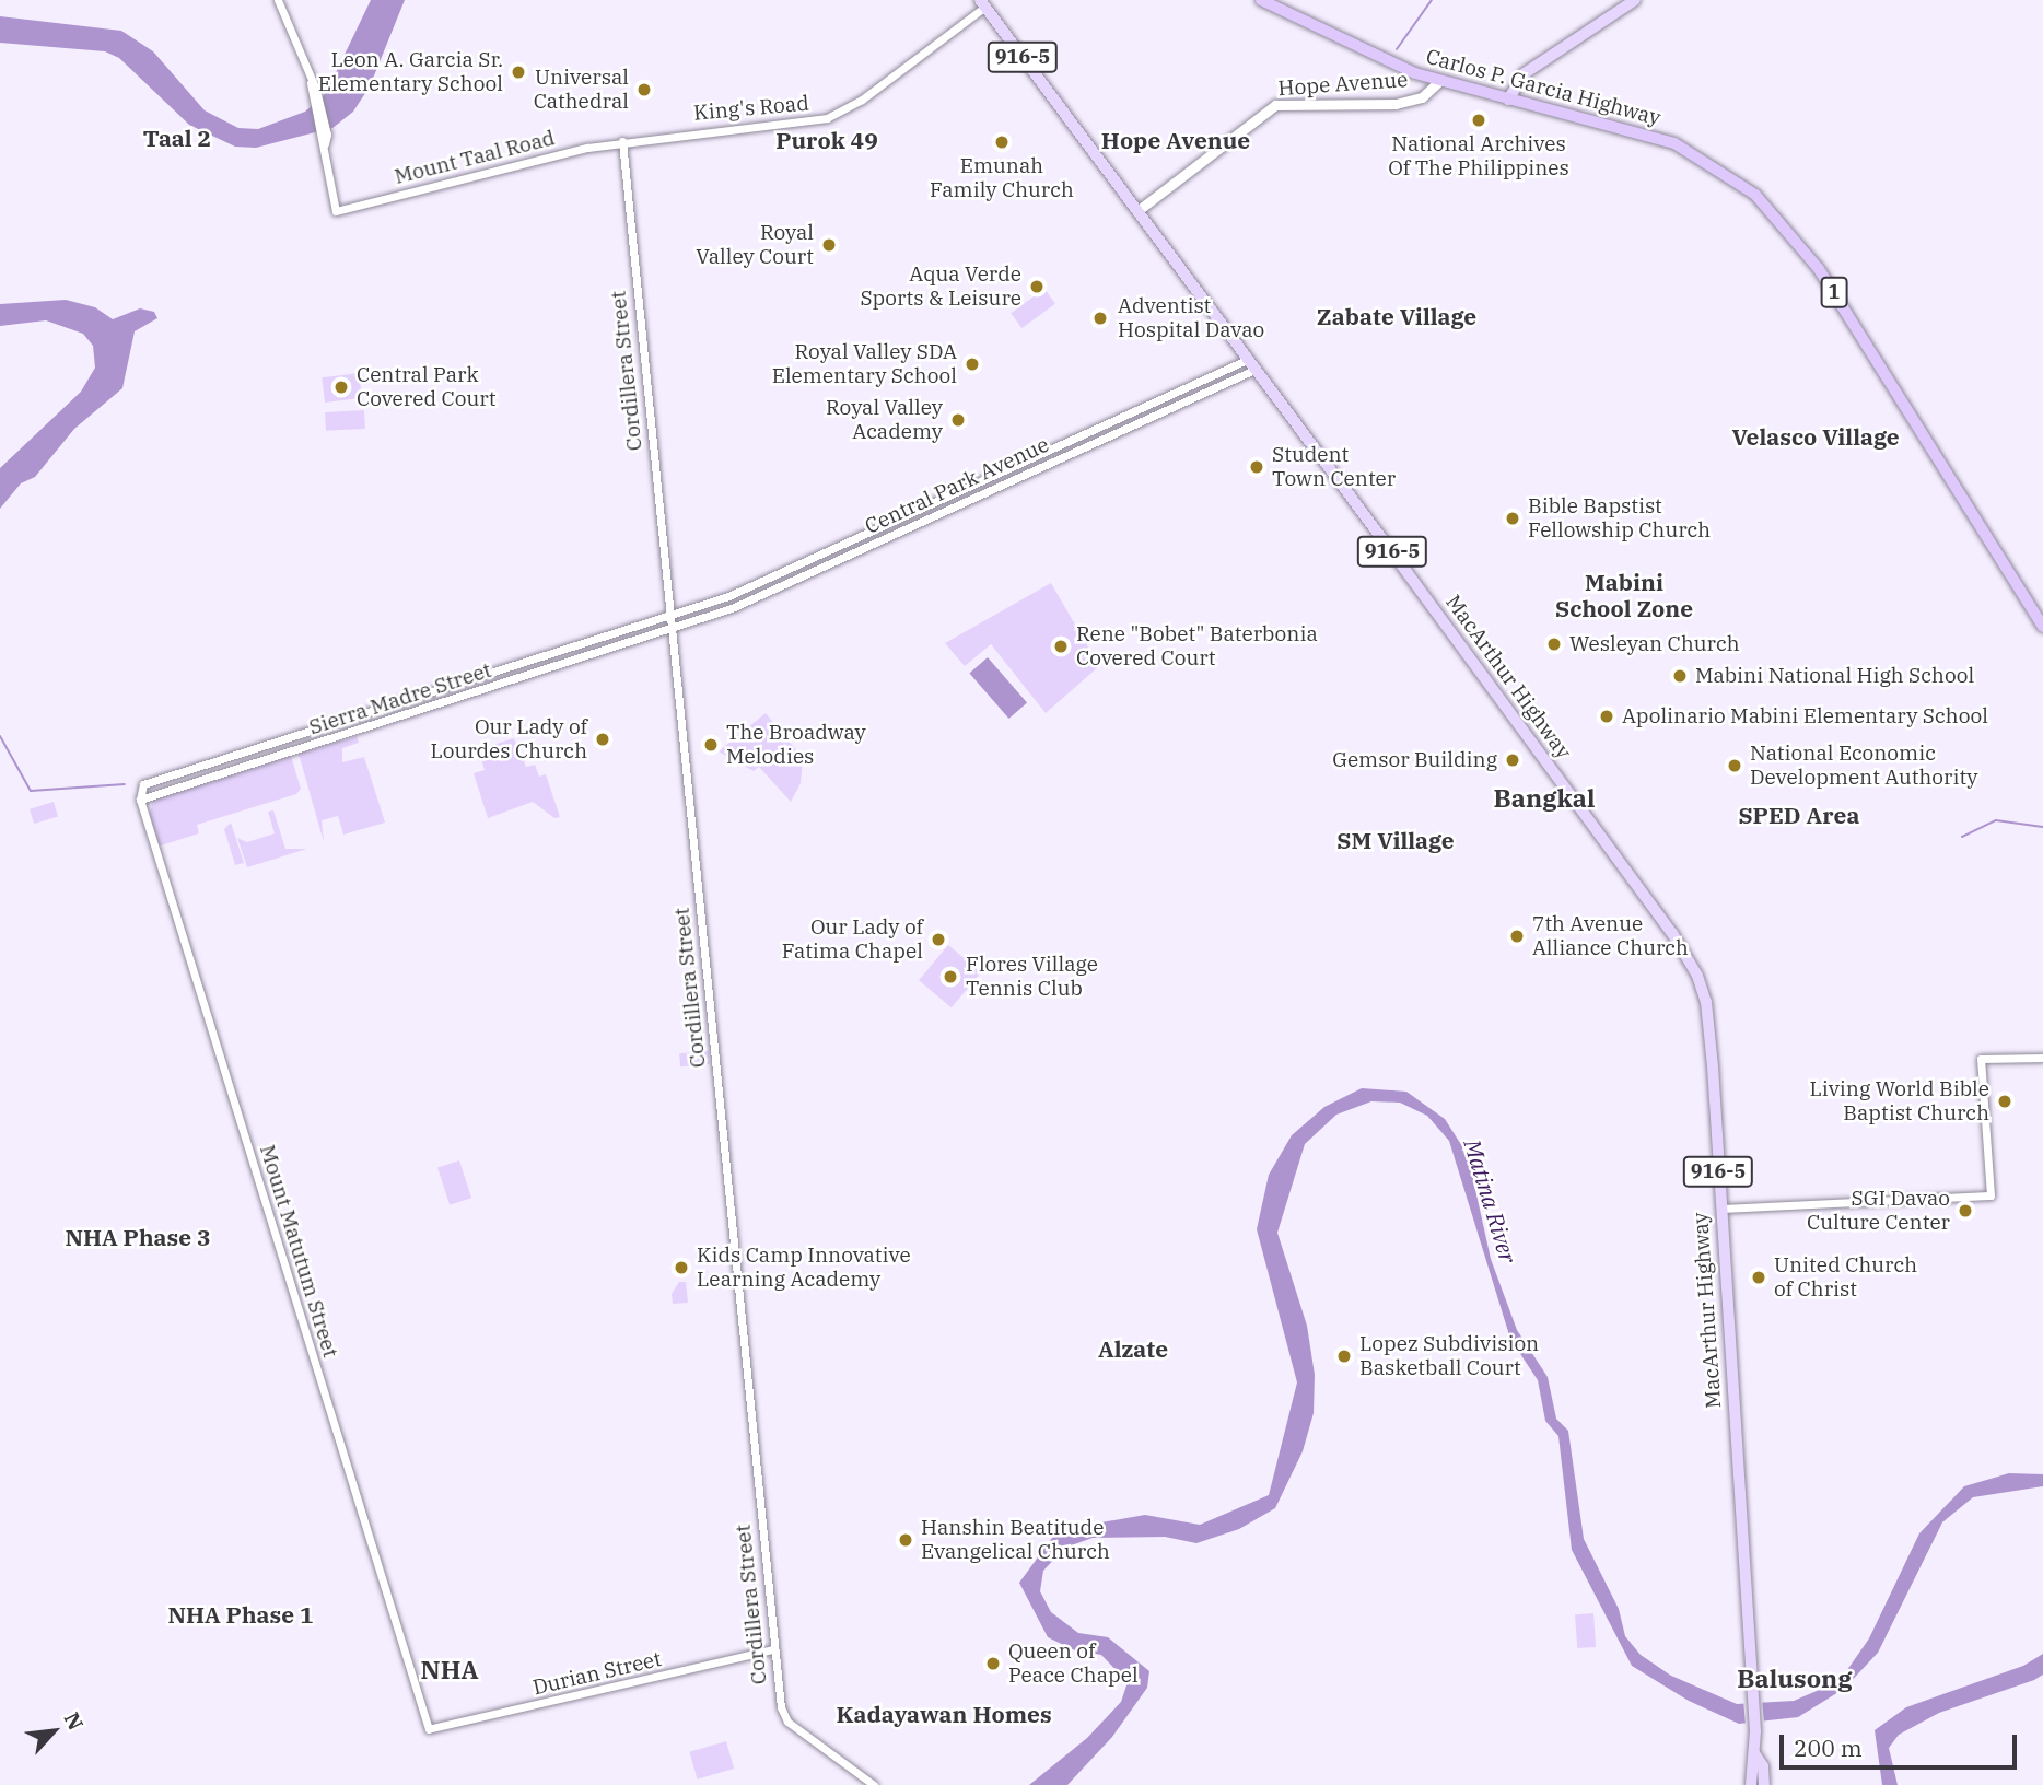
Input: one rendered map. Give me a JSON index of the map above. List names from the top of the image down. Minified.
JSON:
{"streets":{"highway":["Carlos P. Garcia Highway","1"],"main road":["916-5","Hope Avenue","MacArthur Highway"],"street":["King's Road","Mount Taal Road","Cordillera Street","Central Park Avenue","Sierra Madre Street","Mount Matutum Street","Durian Street"]},"crossings":[["Hope Avenue","Carlos P. Garcia Highway"],["Hope Avenue","MacArthur Highway"],["King's Road","Mount Taal Road"],["King's Road","Cordillera Street"],["King's Road","MacArthur Highway"],["Mount Taal Road","Cordillera Street"],["Cordillera Street","Central Park Avenue"],["Cordillera Street","Sierra Madre Street"],["Cordillera Street","Durian Street"],["Central Park Avenue","MacArthur Highway"],["Central Park Avenue","Sierra Madre Street"],["Sierra Madre Street","Mount Matutum Street"],["Mount Matutum Street","Durian Street"]],"districts":["Taal 2","Purok 49","Hope Avenue","Zabate Village","Velasco Village","Mabini School Zone","Bangkal","SPED Area","SM Village","NHA Phase 3","Alzate","NHA Phase 1","NHA","Balusong","Kadayawan Homes"],"water":["Matina River"],"places":["Leon A. Garcia Sr. Elementary School","Universal Cathedral","National Archives Of The Philippines","Emunah Family Church","Royal Valley Court","Aqua Verde Sports & Leisure","Adventist Hospital Davao","Royal Valley SDA Elementary School","Central Park Covered Court","Royal Valley Academy","Student Town Center","Bible Bapstist Fellowship Church","Wesleyan Church","Rene \"Bobet\" Baterbonia Covered Court","Mabini National High School","Apolinario Mabini Elementary School","Our Lady of Lourdes Church","The Broadway Melodies","Gemsor Building","National Economic Development Authority","7th Avenue Alliance Church","Our Lady of Fatima Chapel","Flores Village Tennis Club","Living World Bible Baptist Church","SGI Davao Culture Center","Kids Camp Innovative Learning Academy","United Church of Christ","Lopez Subdivision Basketball Court","Hanshin Beatitude Evangelical Church","Queen of Peace Chapel"],"scale_bar":"200 m","north":"top right"}
